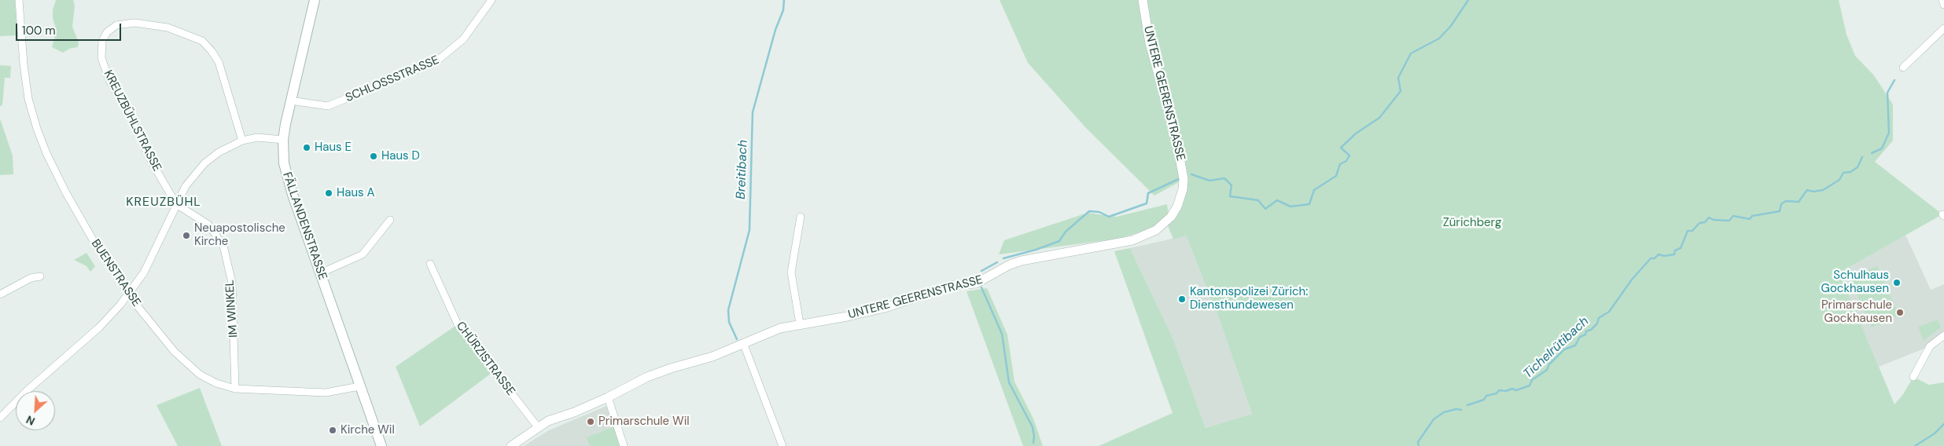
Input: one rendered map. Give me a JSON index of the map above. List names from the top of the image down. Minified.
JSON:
{"streets":{"main road":["FÄLLANDENSTRASSE"],"street":["SCHLOSSSTRASSE","UNTERE GEERENSTRASSE","KREUZBÜHLSTRASSE","BUENSTRASSE","IM WINKEL","CHÜRZISTRASSE"]},"crossings":[["SCHLOSSSTRASSE","FÄLLANDENSTRASSE"],["UNTERE GEERENSTRASSE","CHÜRZISTRASSE"],["KREUZBÜHLSTRASSE","IM WINKEL"],["FÄLLANDENSTRASSE","BUENSTRASSE"],["BUENSTRASSE","IM WINKEL"]],"districts":["KREUZBÜHL"],"water":["Breitibach","Tichelrütibach"],"parks":["Zürichberg"],"places":["Haus E","Haus D","Haus A","Neuapostolische Kirche","Schulhaus Gockhausen","Kantonspolizei Zürich: Diensthundewesen","Primarschule Gockhausen","Primarschule Wil","Kirche Wil"],"scale_bar":"100 m","north":"bottom left"}
